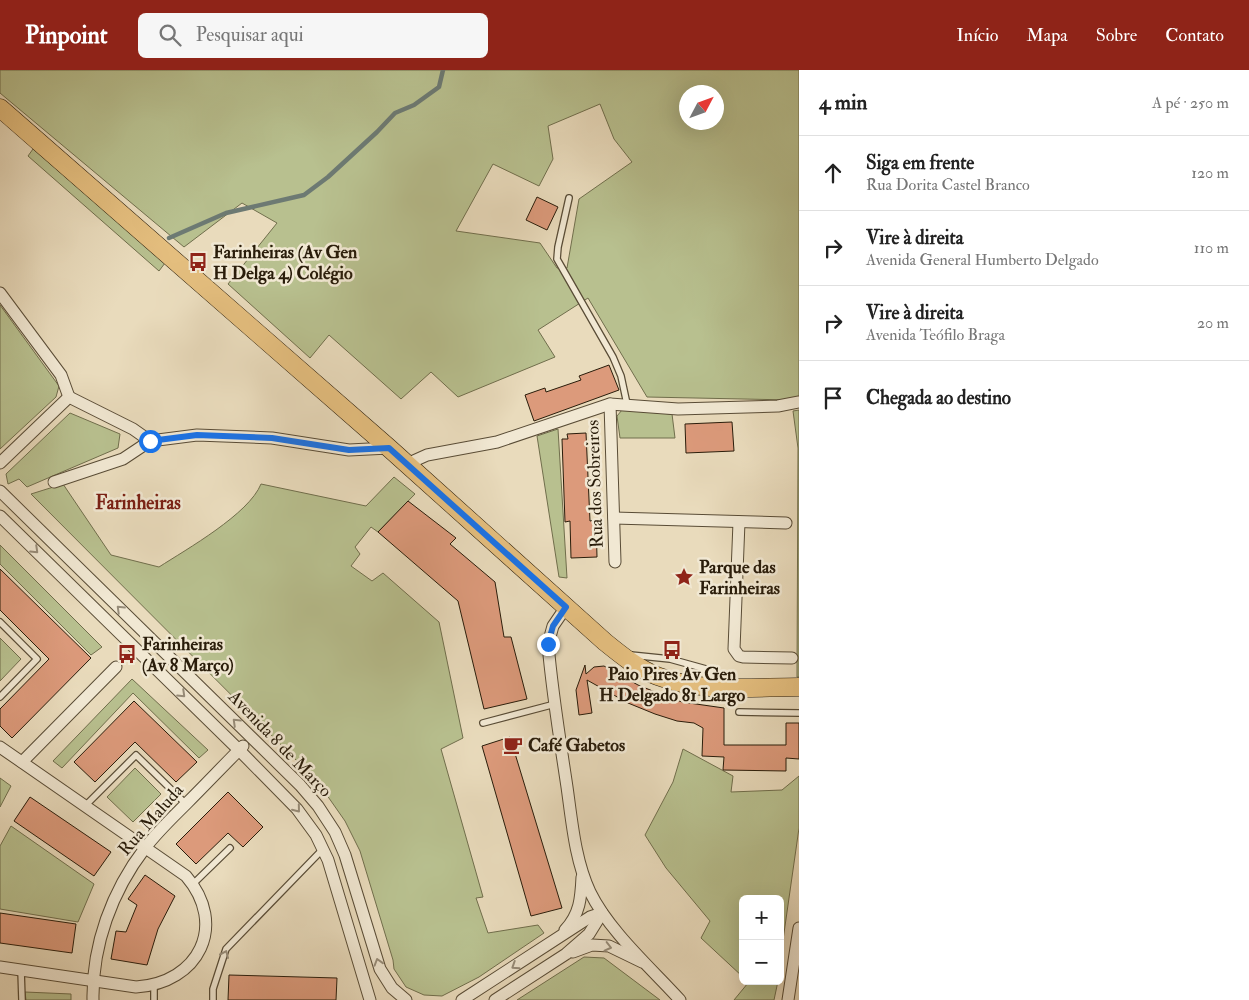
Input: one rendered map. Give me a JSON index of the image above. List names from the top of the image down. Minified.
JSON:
{"streets":{"street":["Rua dos Sobreiros","Avenida 8 de Março","Rua Maluda"]},"crossings":[["Avenida 8 de Março","Rua Maluda"]],"districts":["Farinheiras"],"places":{"bus stop":["Farinheiras (Av Gen H Delga 4) Colégio","Paio Pires Av Gen H Delgado 81 Largo","Farinheiras (Av 8 Março)"],"place":["Parque das Farinheiras"],"cafe":["Café Gabetos"]},"north":"top right","page":{"header":"Pinpoint","search":"Pesquisar aqui","nav":["Início","Mapa","Sobre","Contato"],"heading":["4 min","A pé · 250 m"],"list":[["Siga em frente","Rua Dorita Castel Branco","120 m"],["Vire à direita","Avenida General Humberto Delgado","110 m"],["Vire à direita","Avenida Teófilo Braga","20 m"],"Chegada ao destino"],"map_buttons":["+","−"]}}
